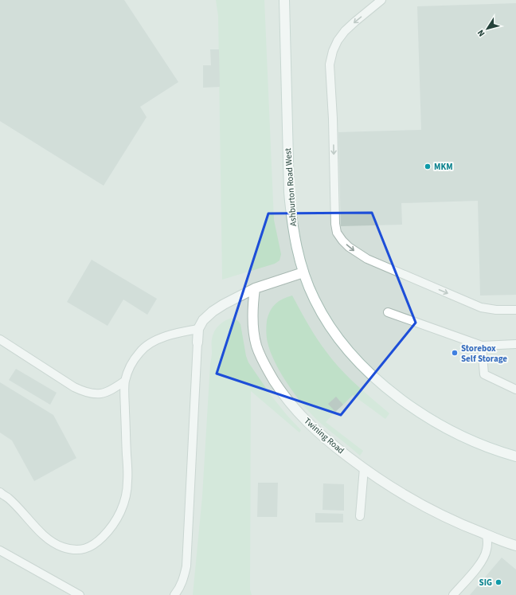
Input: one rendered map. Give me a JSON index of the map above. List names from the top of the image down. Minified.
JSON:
{"streets":{"main road":["Ashburton Road West","Twining Road"]},"places":["MKM","Storebox Self Storage","SIG"],"north":"bottom left"}
